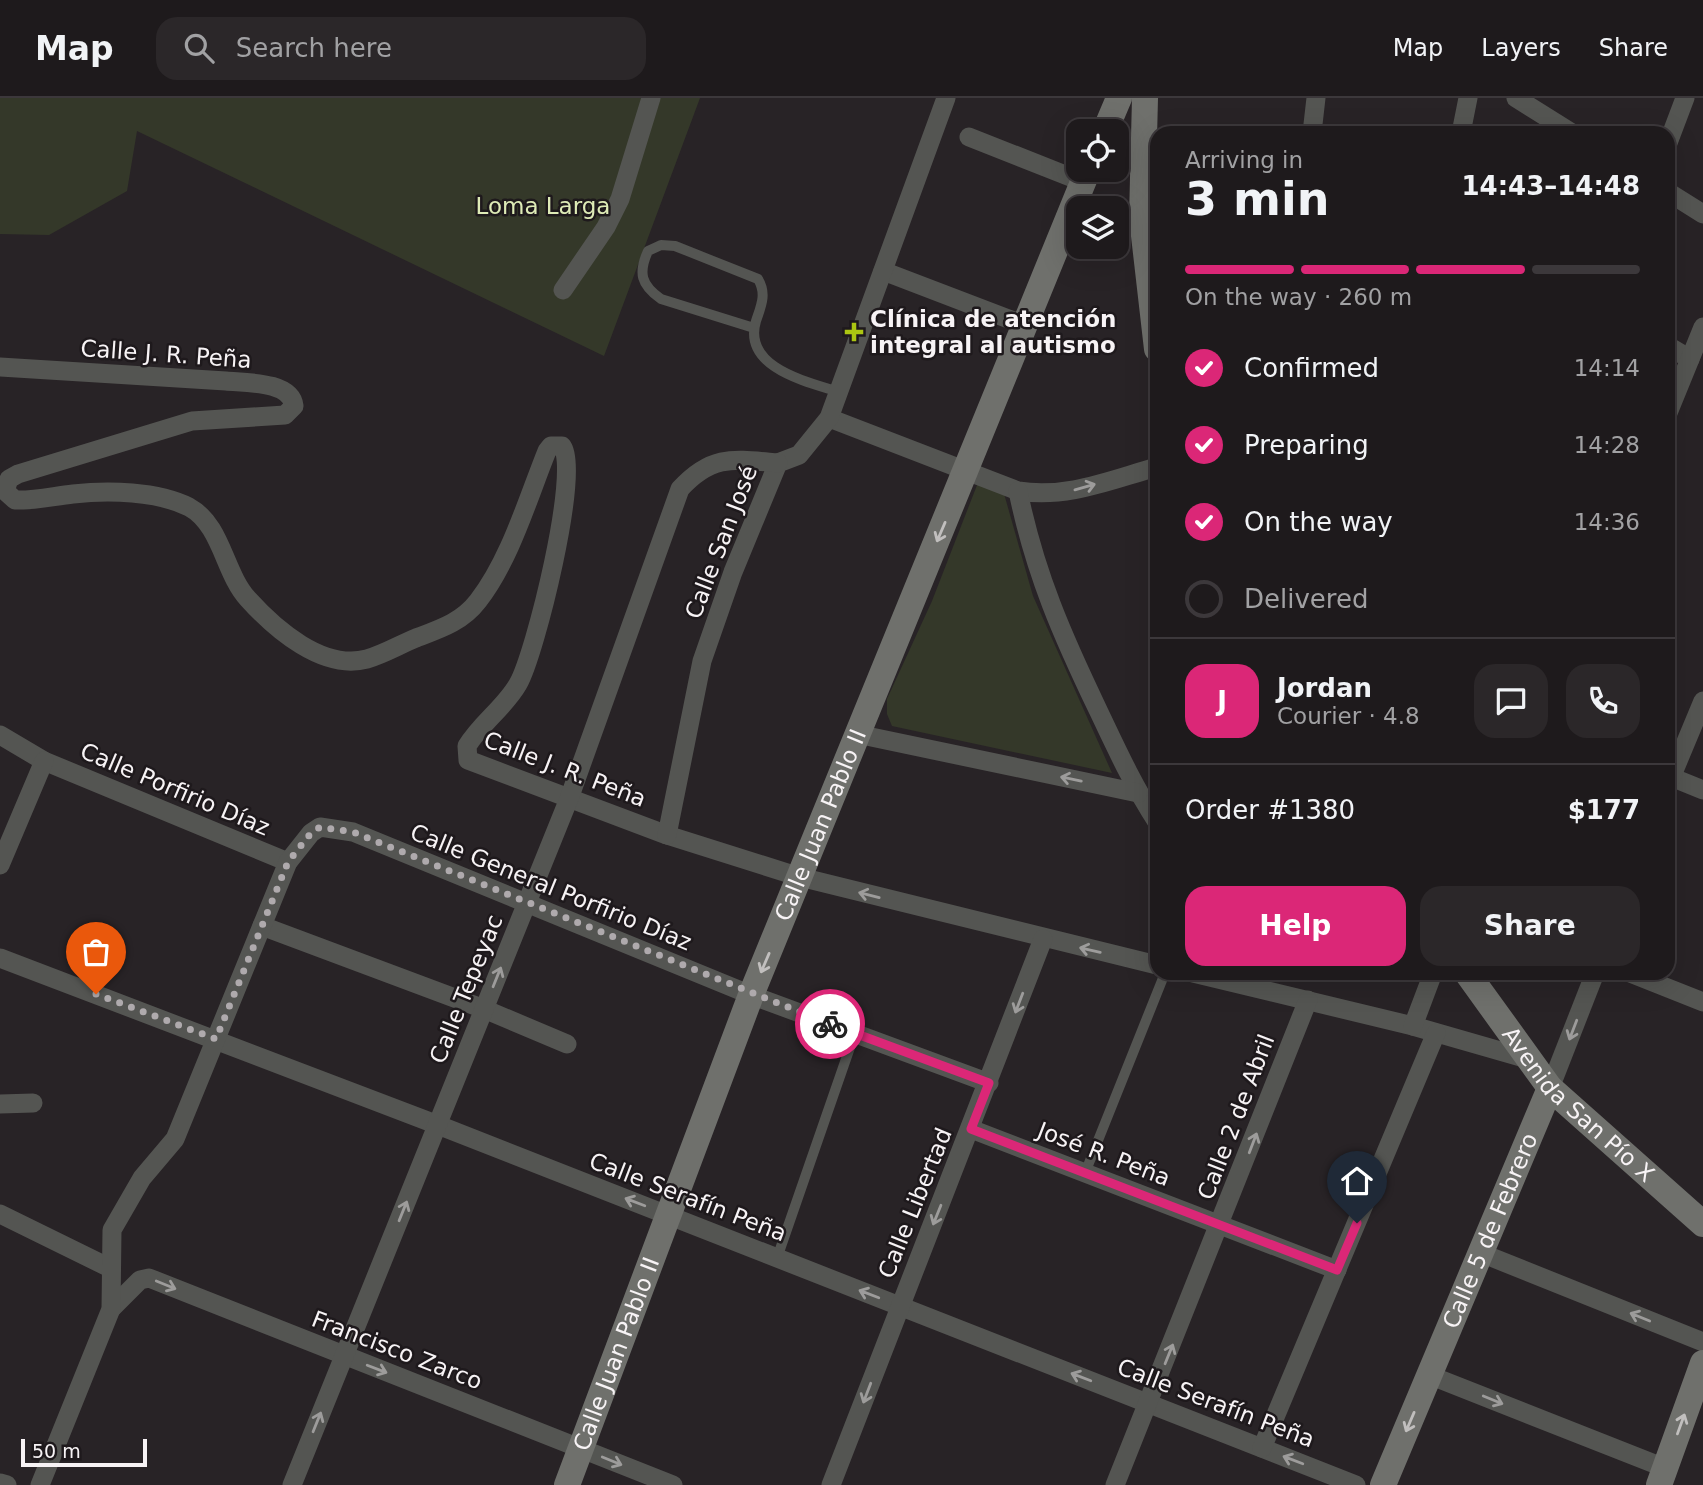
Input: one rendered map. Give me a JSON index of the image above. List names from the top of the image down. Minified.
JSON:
{"streets":{"street":["Calle J. R. Peña","Calle San José","Calle Porfirio Díaz","Calle Juan Pablo II","Calle General Porfirio Díaz","Calle Tepeyac","Avenida San Pío X","Calle 2 de Abril","José R. Peña","Calle Serafín Peña","Calle Libertad","Calle 5 de Febrero","Francisco Zarco"]},"crossings":[["Calle J. R. Peña","Calle San José"],["Calle J. R. Peña","Calle Juan Pablo II"],["Calle J. R. Peña","Calle Tepeyac"],["Calle J. R. Peña","Calle Libertad"],["Calle San José","Calle Tepeyac"],["Calle Porfirio Díaz","Calle General Porfirio Díaz"],["Calle Juan Pablo II","Calle General Porfirio Díaz"],["Calle Juan Pablo II","Calle Serafín Peña"],["Calle Juan Pablo II","Francisco Zarco"],["Calle General Porfirio Díaz","Calle Tepeyac"],["Calle General Porfirio Díaz","Calle Libertad"],["Calle Tepeyac","Calle Serafín Peña"],["Calle Tepeyac","Francisco Zarco"],["Avenida San Pío X","Calle 5 de Febrero"],["Calle 2 de Abril","José R. Peña"],["Calle 2 de Abril","Calle Serafín Peña"],["José R. Peña","Calle Libertad"],["Calle Serafín Peña","Calle Libertad"]],"one_way":["Calle Tepeyac","Calle Serafín Peña","Calle Libertad","Francisco Zarco"],"parks":["Loma Larga"],"places":{"health":["Clínica de atención integral al autismo"]},"scale_bar":"50 m","page":{"header":"Map","search":"Search here","nav":["Map","Layers","Share"],"heading":["3 min","Arriving in","14:43–14:48"],"panel":["Jordan","Courier · 4.8","Order #1380","$177"],"bar":"On the way · 260 m","list":[["Confirmed","14:14"],["Preparing","14:28"],["On the way","14:36"],"Delivered"],"round":"J","buttons":["Help","Share"],"scale":"50 m"}}
